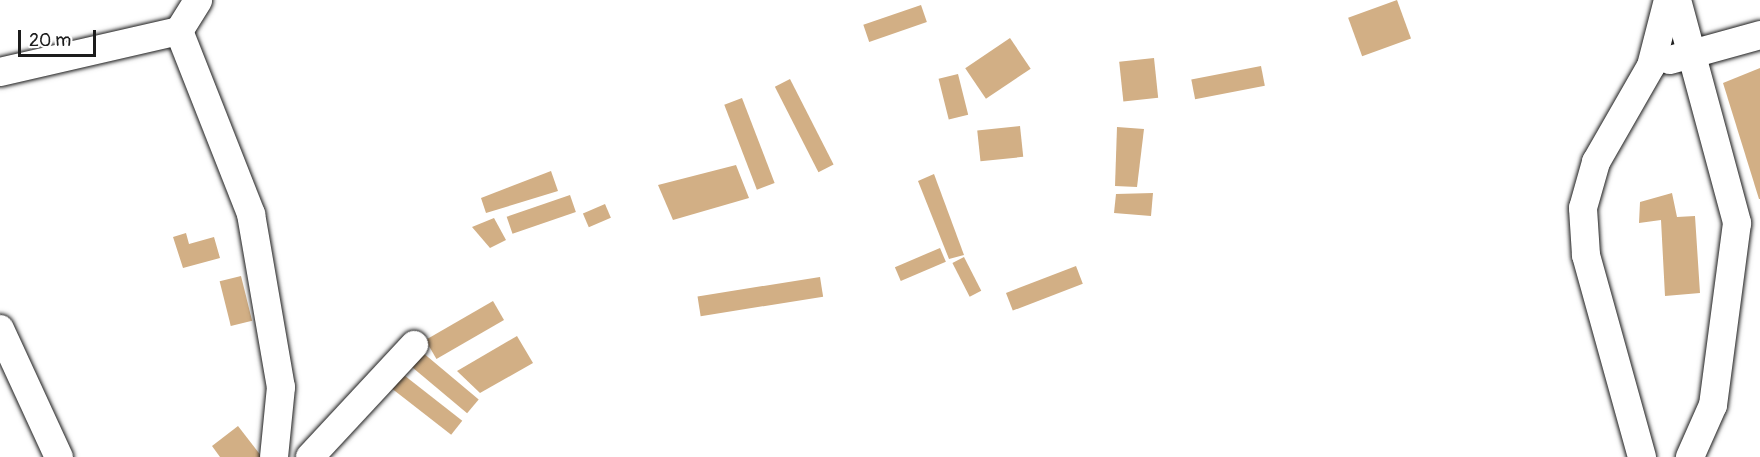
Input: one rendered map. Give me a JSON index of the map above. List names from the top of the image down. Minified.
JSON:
{"scale_bar":"20 m"}
